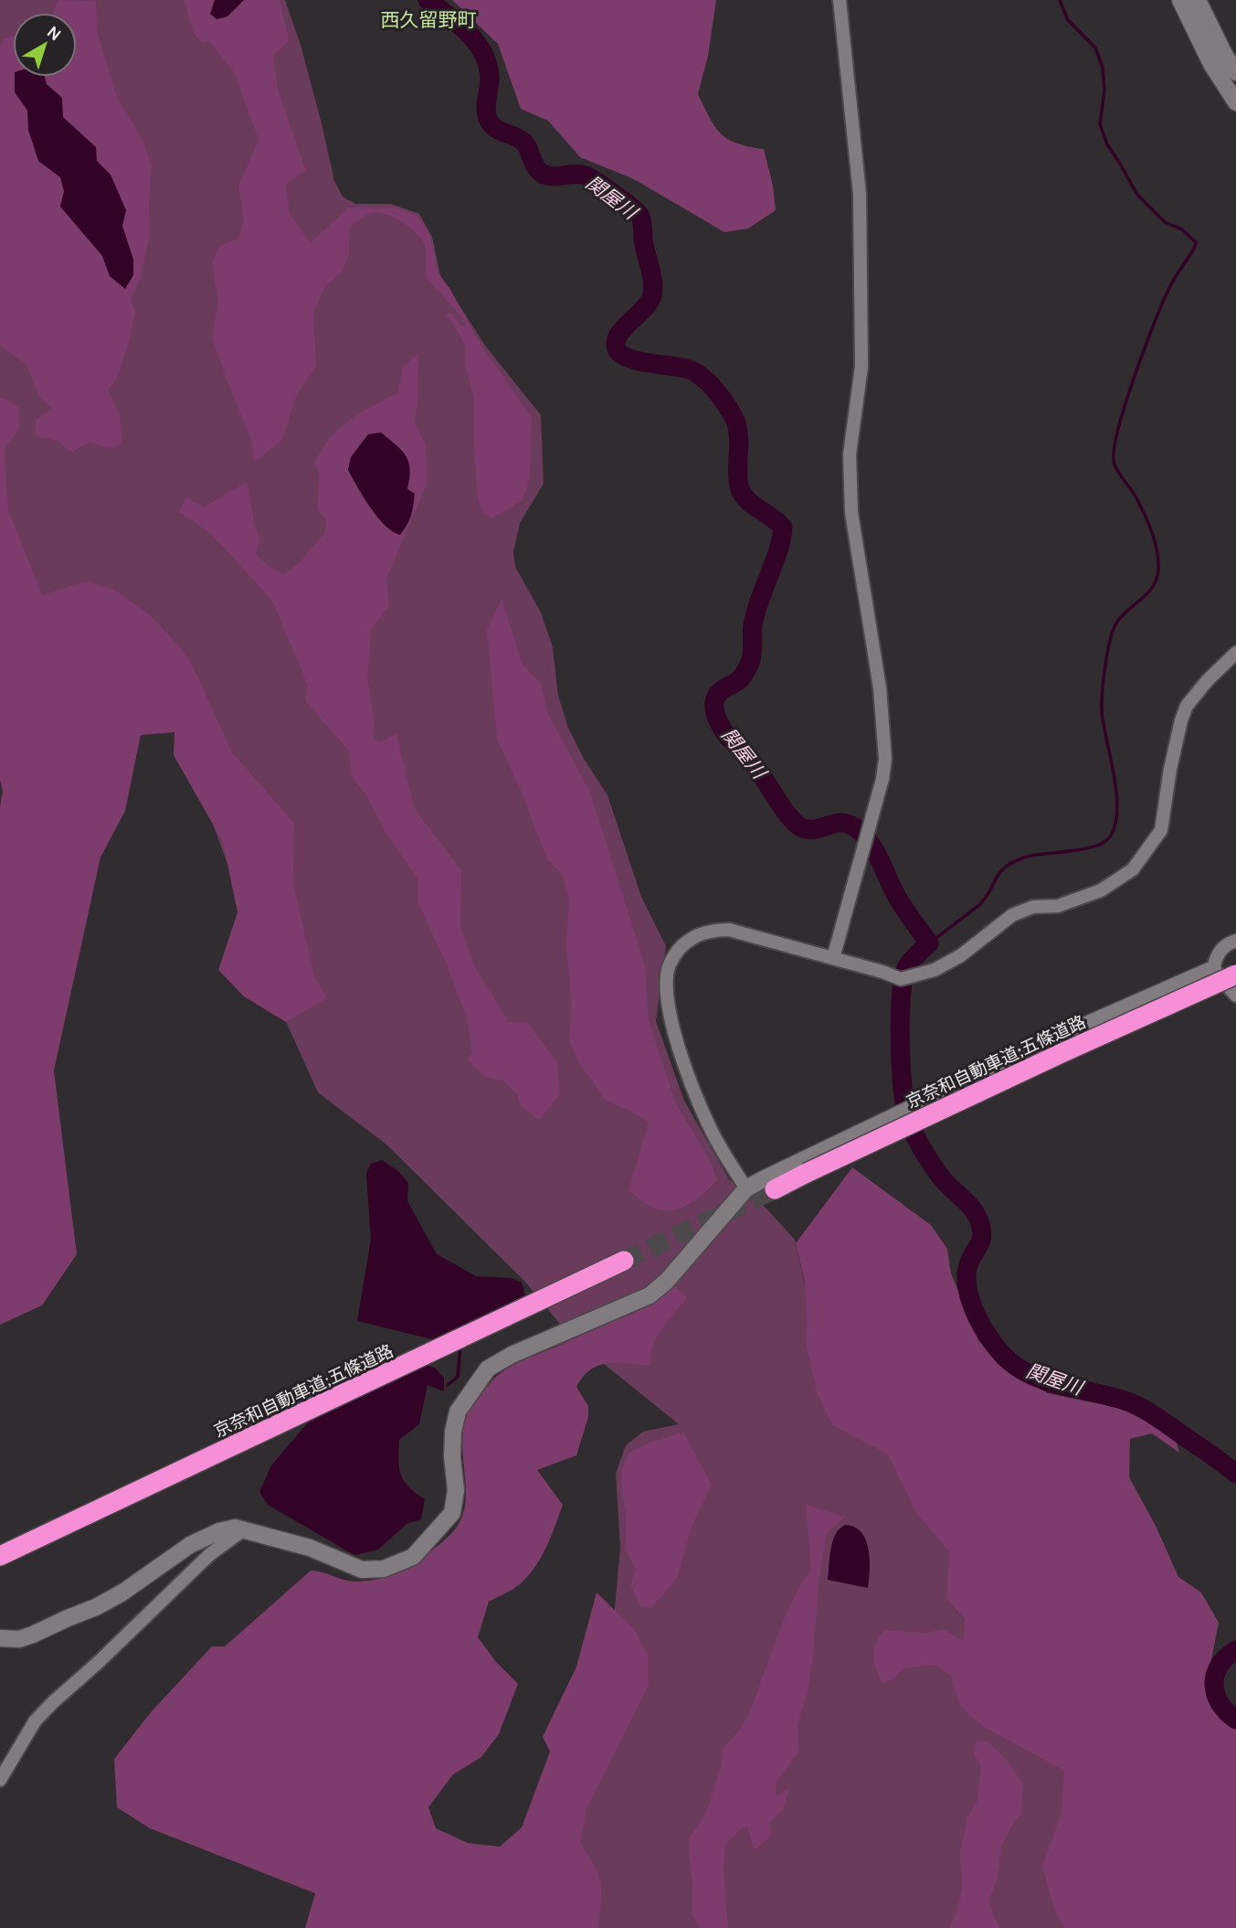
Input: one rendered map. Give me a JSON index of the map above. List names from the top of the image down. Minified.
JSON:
{"streets":{"highway":["京奈和自動車道;五條道路"]},"districts":["西久留野町"],"water":["関屋川"],"north":"top right"}
